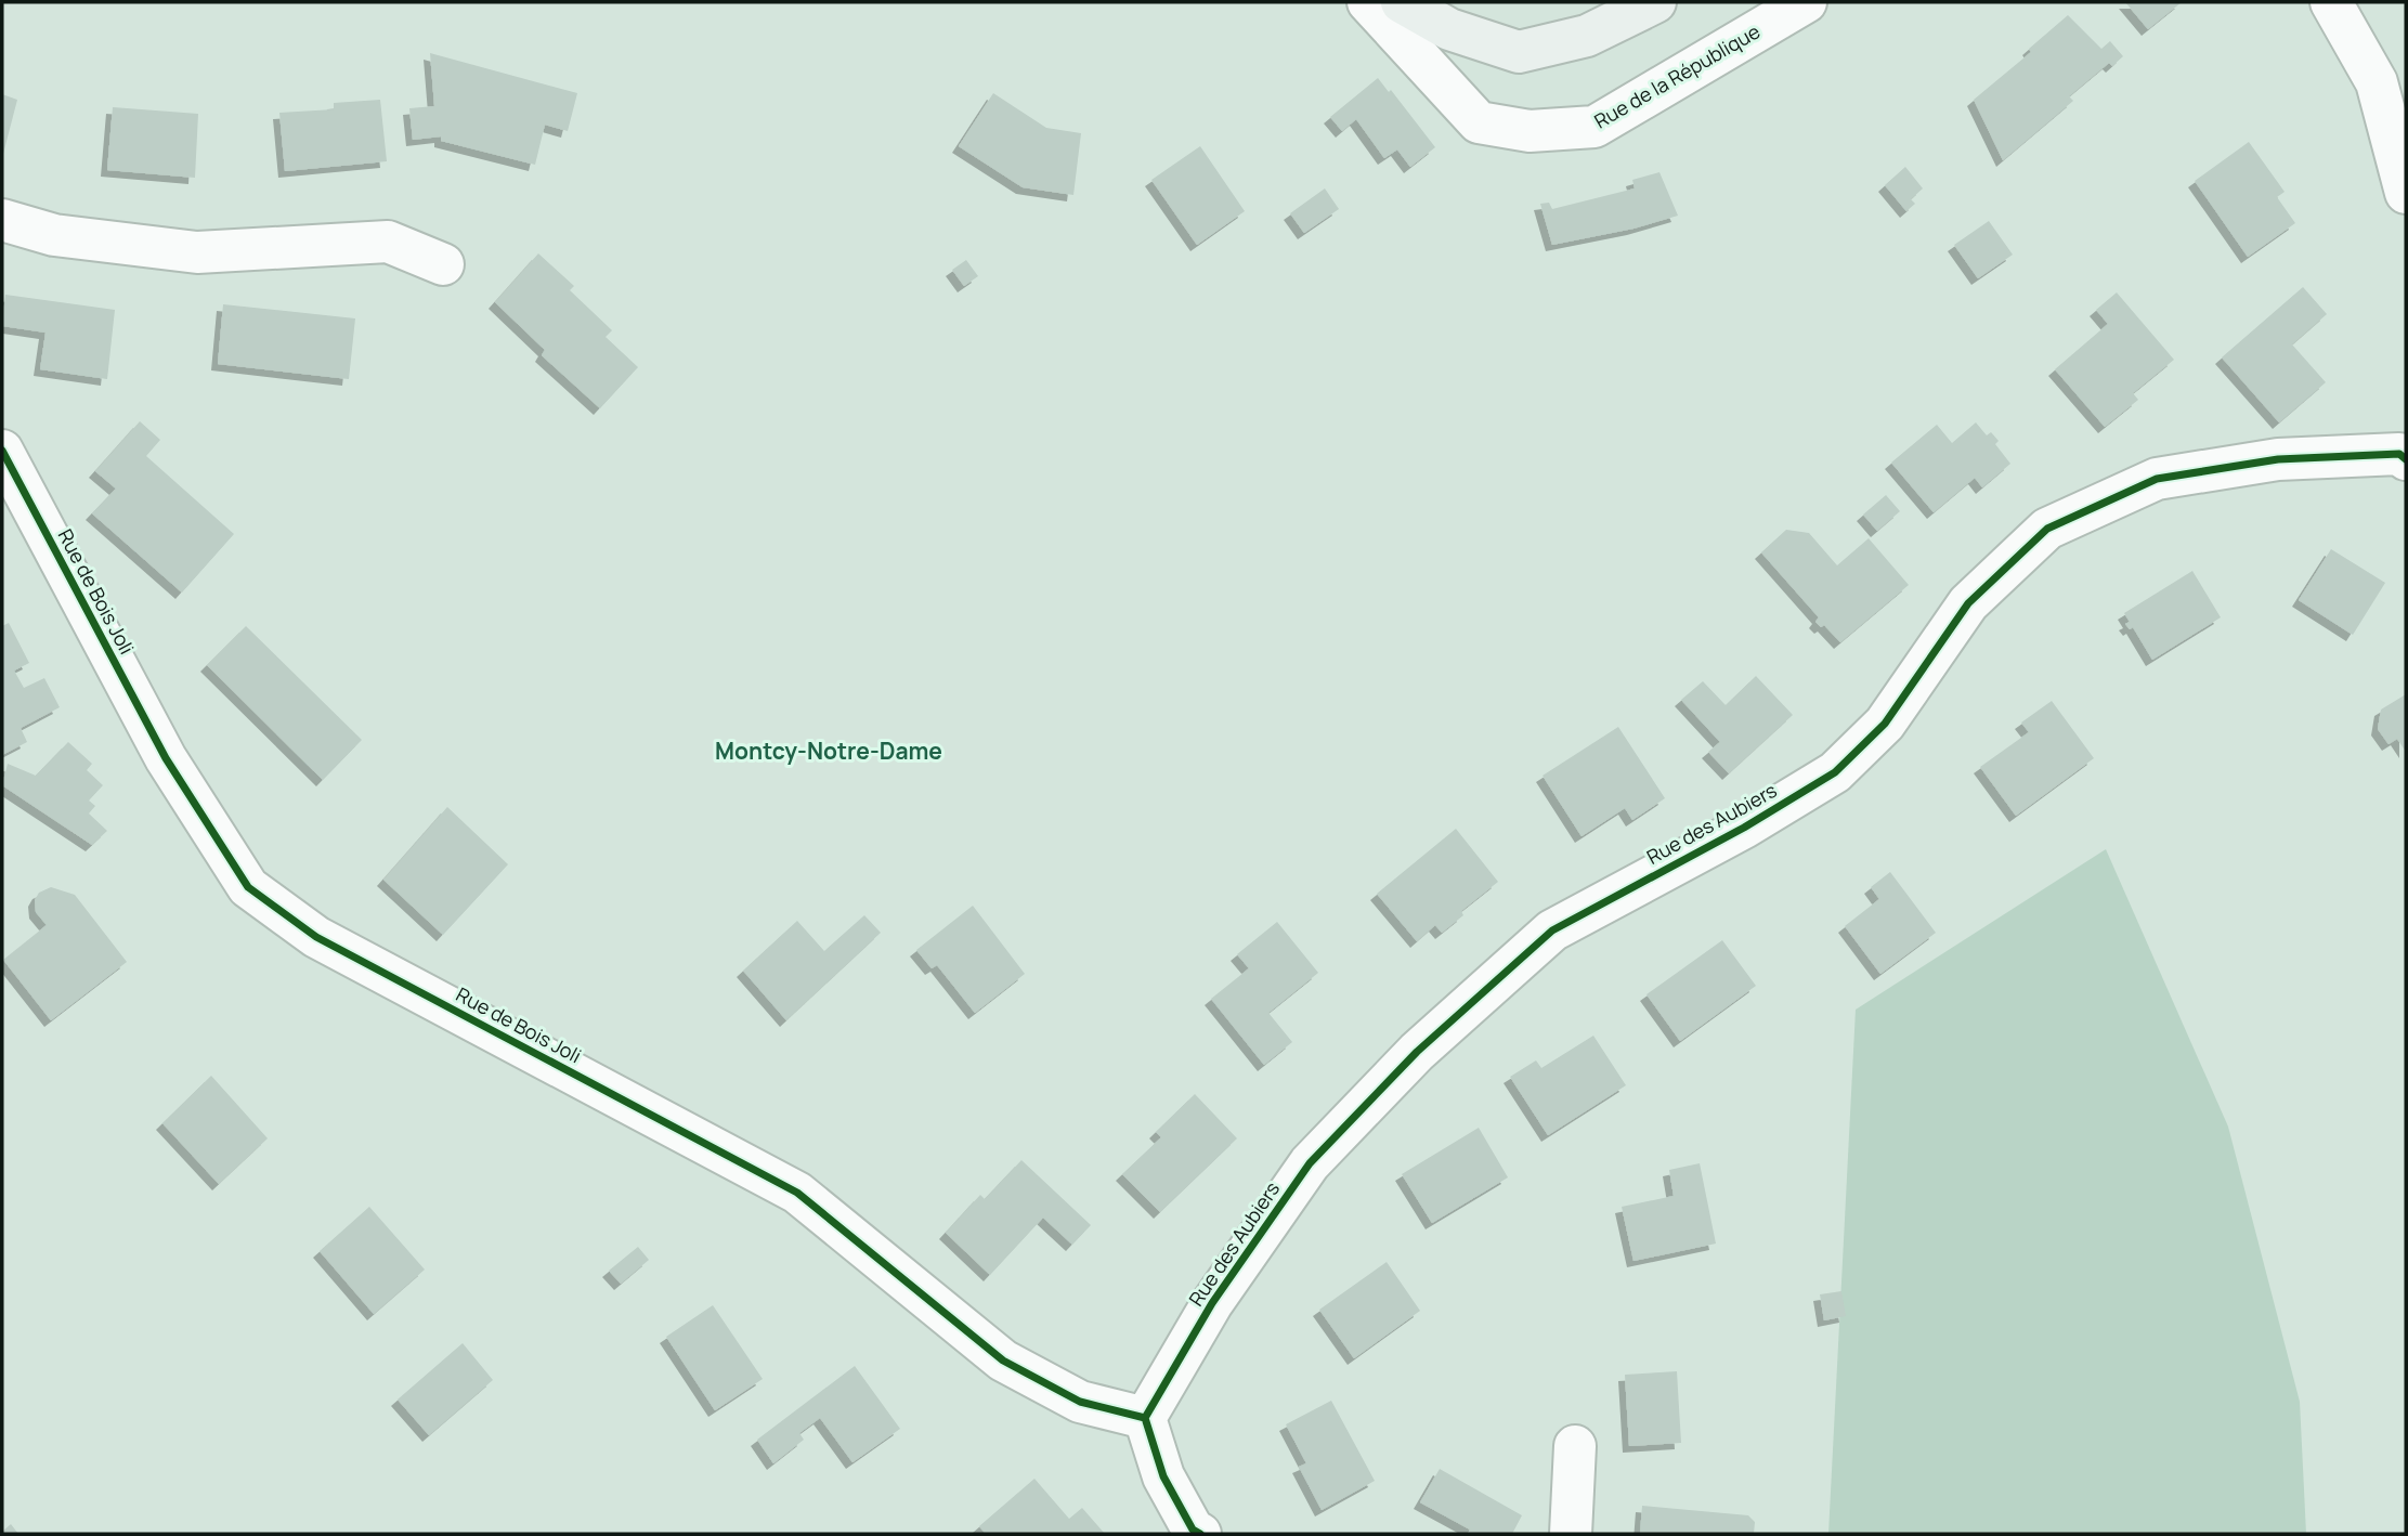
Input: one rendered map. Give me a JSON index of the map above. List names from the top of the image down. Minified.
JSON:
{"streets":{"street":["Rue de la République","Rue de Bois Joli","Rue des Aubiers"]},"crossings":[["Rue de Bois Joli","Rue des Aubiers"]],"districts":["Montcy-Notre-Dame"]}
